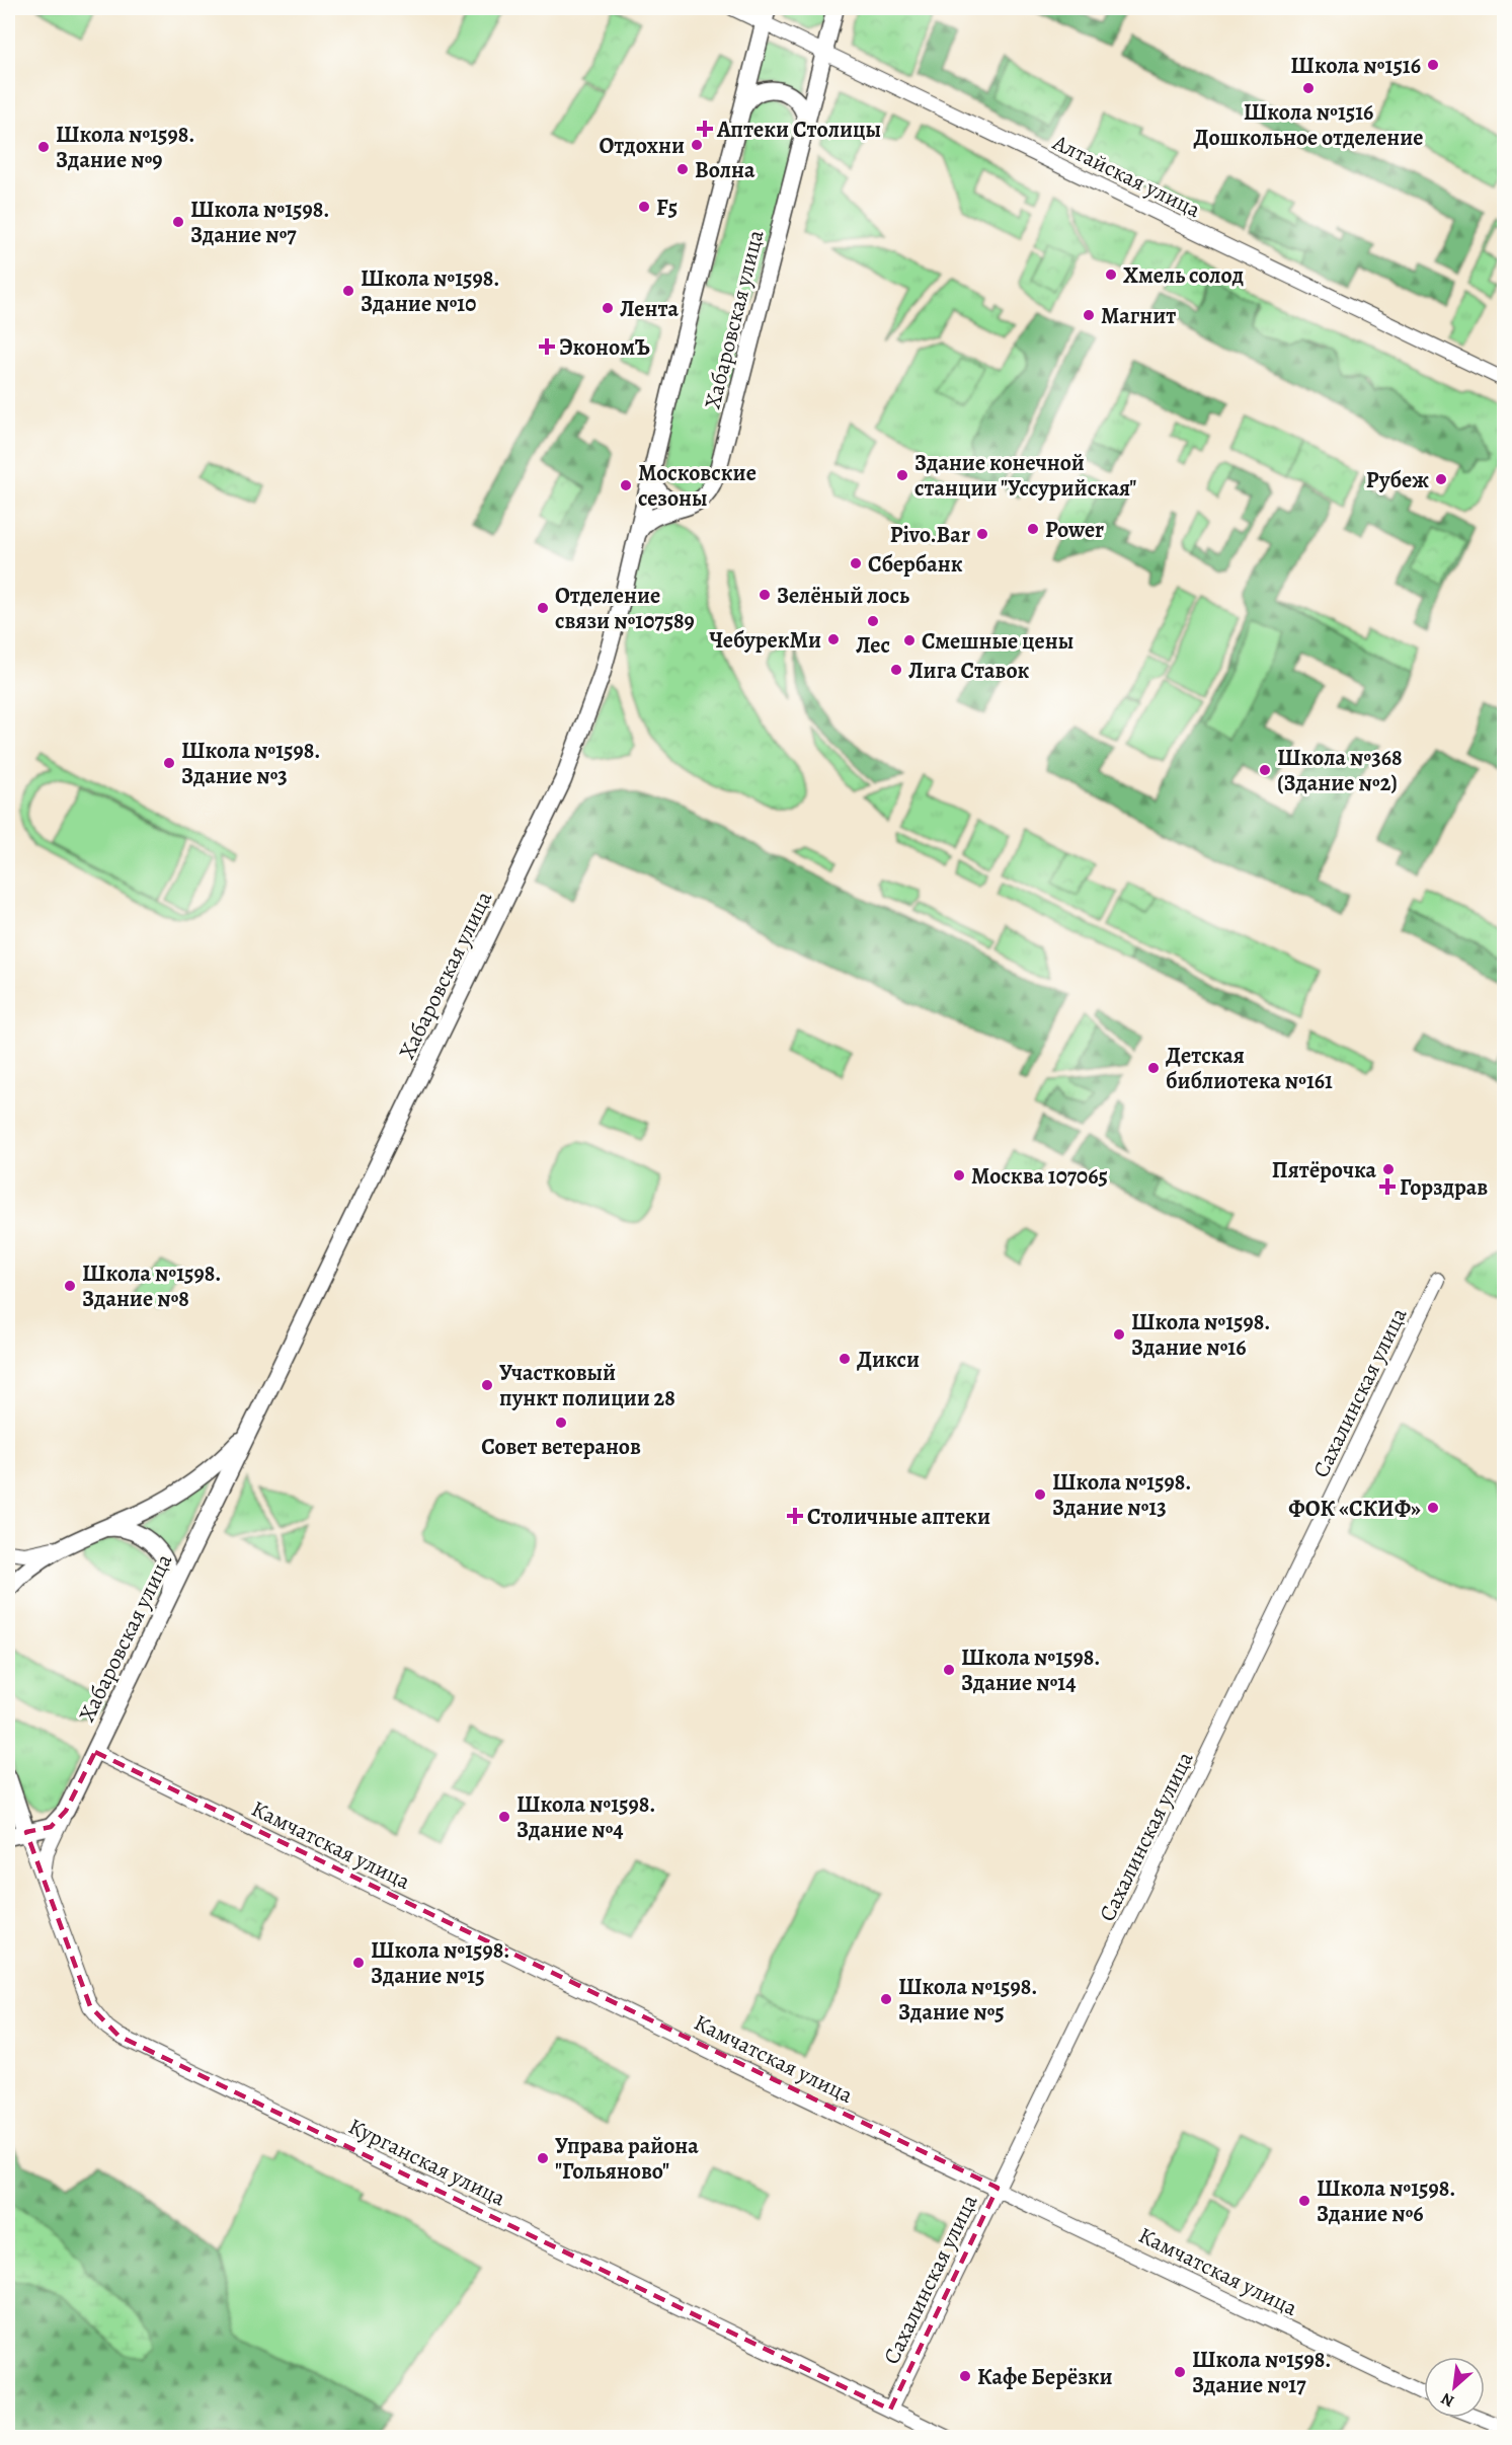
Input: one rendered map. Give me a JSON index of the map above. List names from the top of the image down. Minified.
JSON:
{"streets":{"main road":["Хабаровская улица","Курганская улица"],"street":["Алтайская улица","Сахалинская улица","Камчатская улица"]},"crossings":[["Алтайская улица","Хабаровская улица"],["Хабаровская улица","Камчатская улица"],["Хабаровская улица","Курганская улица"],["Сахалинская улица","Камчатская улица"],["Сахалинская улица","Курганская улица"]],"places":{"other":["Школа №1516","Школа №1516 Дошкольное отделение","Отдохни","Школа №1598. Здание №9","Волна","F5","Школа №1598. Здание №7","Хмель солод","Школа №1598. Здание №10","Лента","Магнит","Здание конечной станции \"Уссурийская\"","Рубеж","Московские сезоны","Power","Pivo.Bar","Сбербанк","Зелёный лось","Отделение связи №107589","Лес","ЧебурекМи","Смешные цены","Лига Ставок","Школа №1598. Здание №3","Школа №368 (Здание №2)","Детская библиотека №161","Пятёрочка","Москва 107065","Школа №1598. Здание №8","Школа №1598. Здание №16","Дикси","Участковый пункт полиции 28","Совет ветеранов","Школа №1598. Здание №13","ФОК «СКИФ»","Школа №1598. Здание №14","Школа №1598. Здание №4","Школа №1598. Здание №15","Школа №1598. Здание №5","Управа района \"Гольяново\"","Школа №1598. Здание №6","Школа №1598. Здание №17","Кафе Берёзки"],"health":["Аптеки Столицы","ЭкономЪ","Горздрав","Столичные аптеки"]},"north":"bottom left"}
